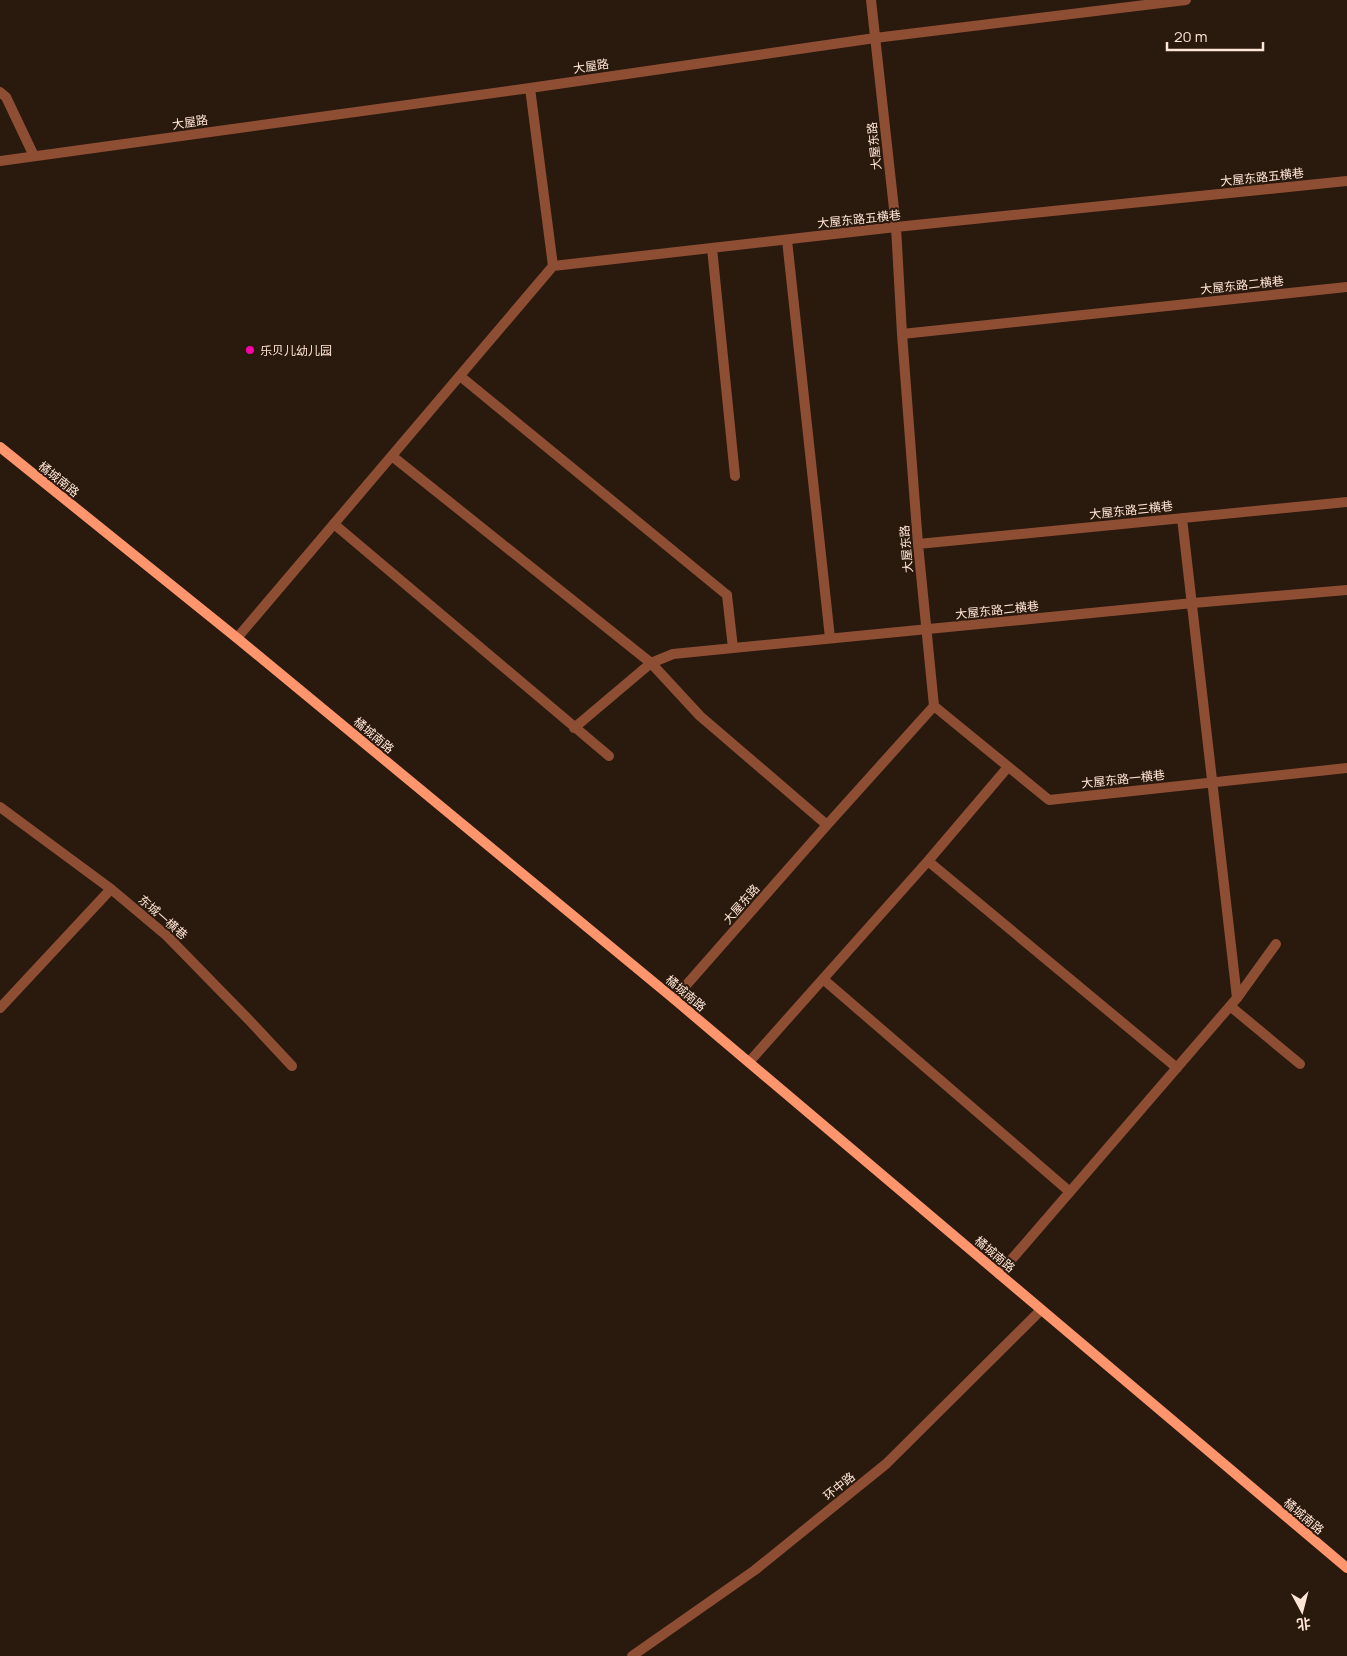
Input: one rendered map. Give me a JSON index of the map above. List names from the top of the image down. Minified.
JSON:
{"streets":{"main road":["橘城南路"],"street":["大屋路","大屋东路","大屋东路五横巷","大屋东路二横巷","大屋东路三横巷","大屋东路一横巷","东城一横巷","环中路"]},"crossings":[["大屋路","大屋东路"],["大屋东路","大屋东路五横巷"],["大屋东路","大屋东路二横巷"],["大屋东路","橘城南路"],["大屋东路","大屋东路三横巷"],["大屋东路","大屋东路一横巷"],["橘城南路","环中路"]],"places":["乐贝儿幼儿园"],"scale_bar":"20 m","north":"bottom"}
